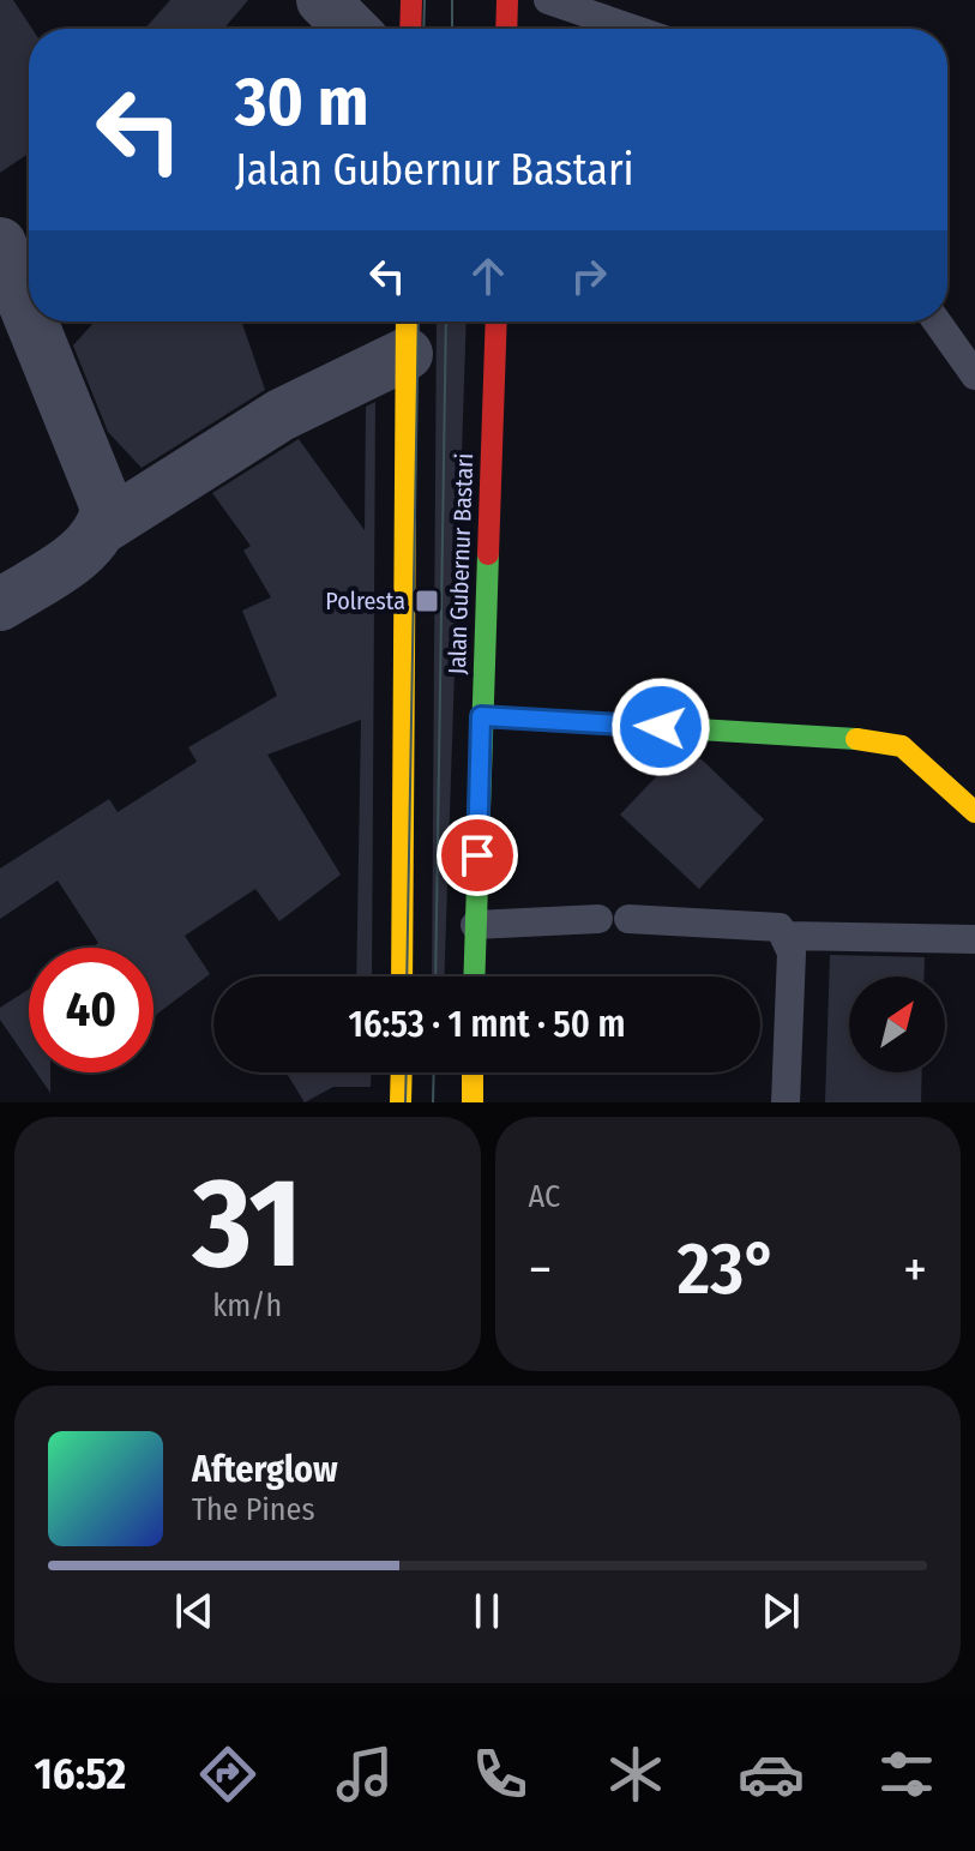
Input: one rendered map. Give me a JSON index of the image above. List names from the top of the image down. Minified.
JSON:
{"streets":{"main road":["Jalan Gubernur Bastari"]},"places":{"transit":["Polresta"]},"north":"top right","page":{"turn":["30 m","Jalan Gubernur Bastari"],"limit":"40","trip":"16:53 · 1 mnt · 50 m","tile":[["31","km/h"],"AC"],"heat":["−","23°","+"],"song":["Afterglow","The Pines"],"tabs":"16:52"}}
